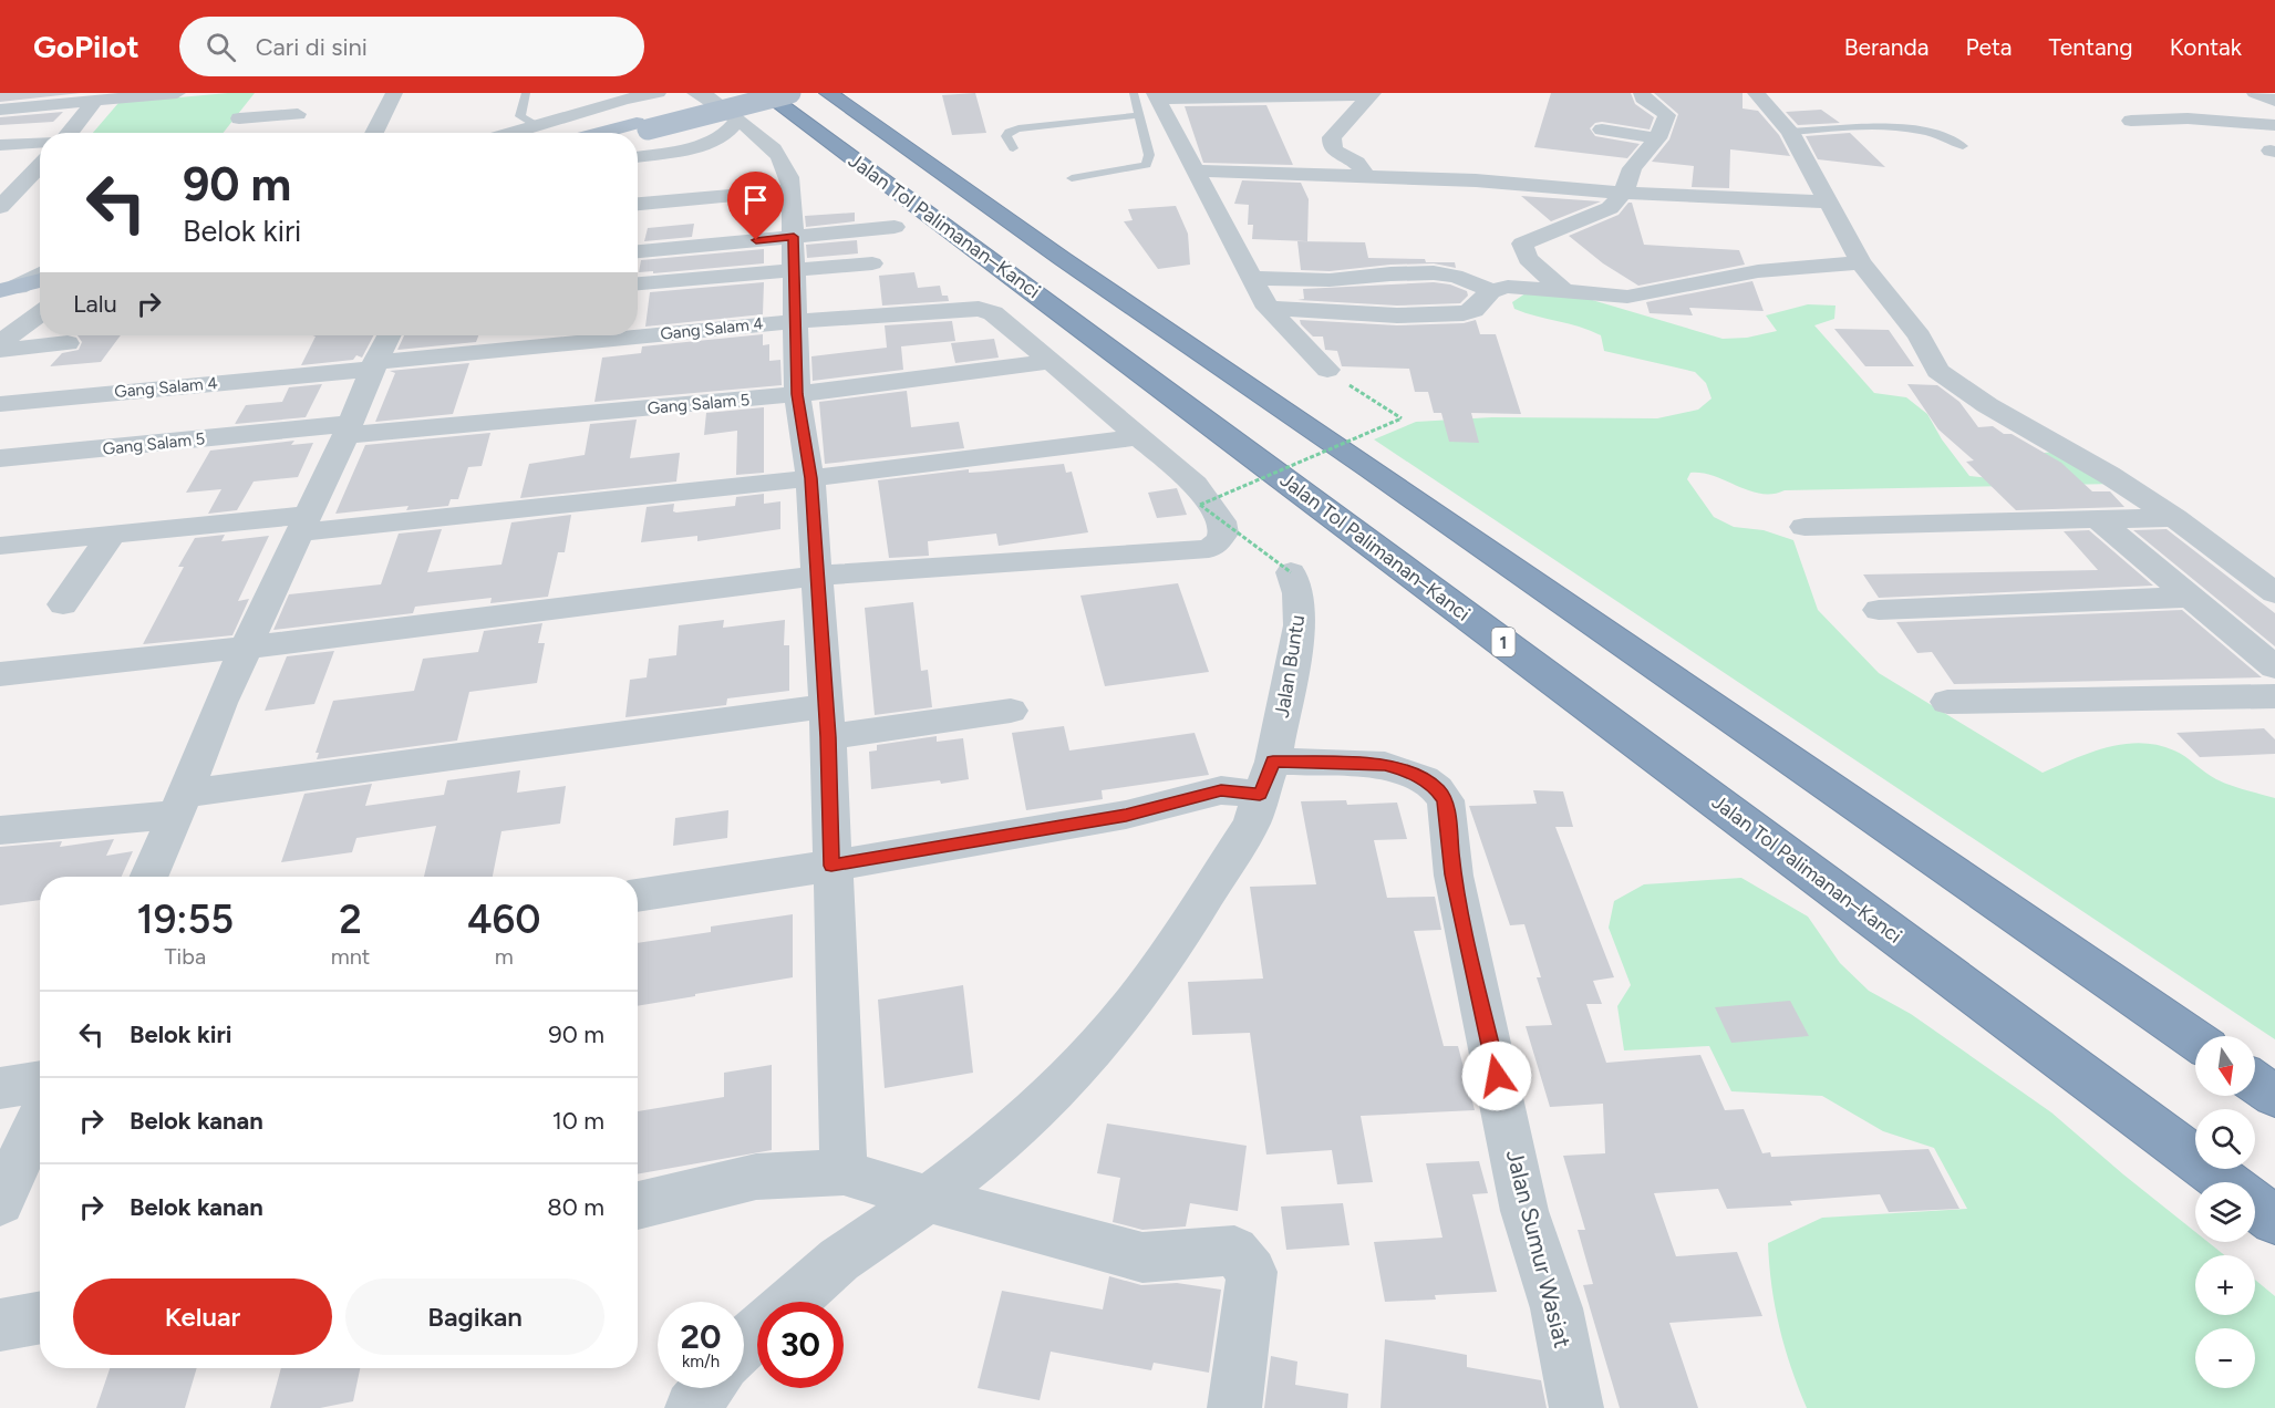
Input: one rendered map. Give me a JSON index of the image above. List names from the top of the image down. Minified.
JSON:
{"streets":{"highway":["Jalan Tol Palimanan–Kanci","1"],"street":["Gang Salam 4","Gang Salam 5","Jalan Buntu","Jalan Sumur Wasiat"]},"crossings":[["Gang Salam 4","Gang Salam 5"],["Jalan Buntu","Jalan Sumur Wasiat"]],"north":"bottom","page":{"header":"GoPilot","search":"Cari di sini","nav":["Beranda","Peta","Tentang","Kontak"],"turn":["90 m","Belok kiri"],"then":"Lalu","eta":["19:55","Tiba","2","mnt","460","m"],"list":[{"name":"Belok kiri","value":"90 m"},{"name":"Belok kanan","value":"10 m"},{"name":"Belok kanan","value":"80 m"}],"map_buttons":["+","−"],"buttons":["Keluar","Bagikan"],"speed":"20 km/h","limit":"30"}}
